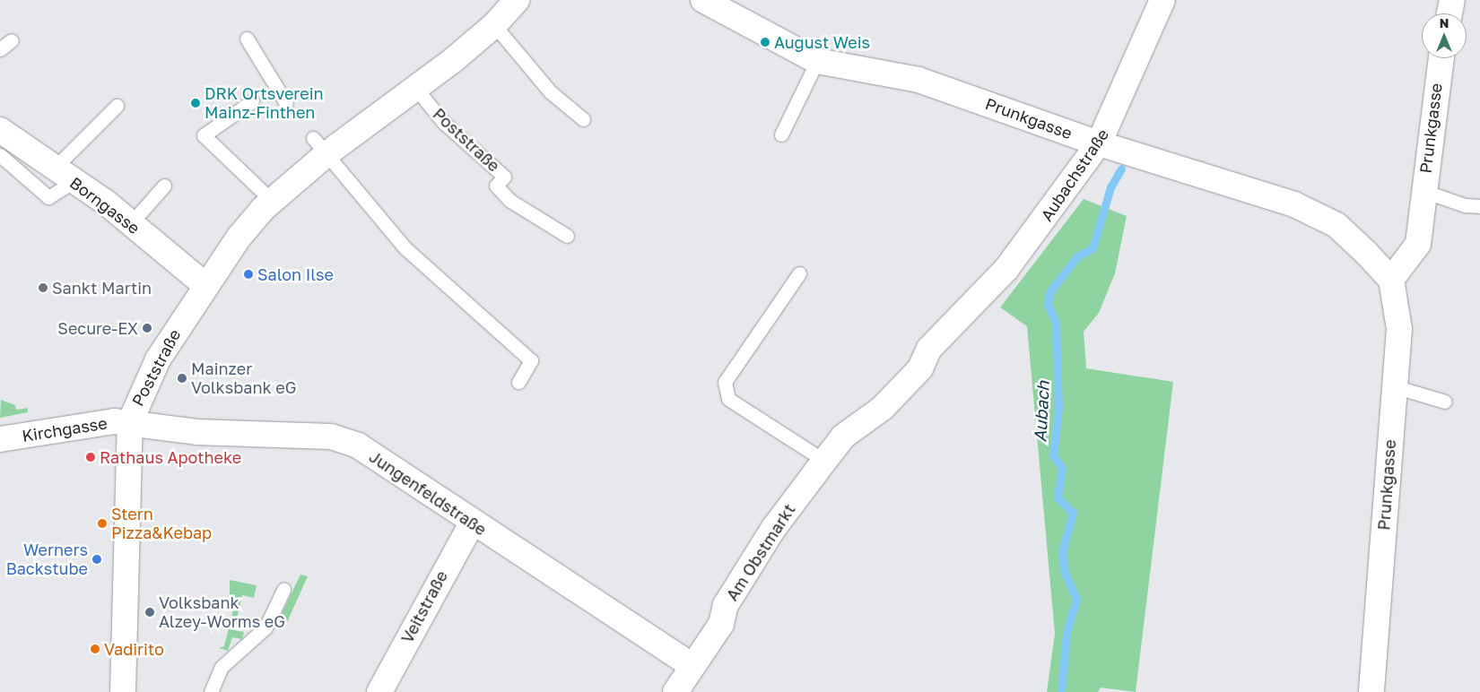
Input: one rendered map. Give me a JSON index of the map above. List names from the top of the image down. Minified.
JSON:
{"streets":{"street":["Prunkgasse","Poststraße","Aubachstraße","Borngasse","Kirchgasse","Jungenfeldstraße","Am Obstmarkt","Veitstraße"]},"crossings":[["Prunkgasse","Aubachstraße"],["Poststraße","Borngasse"],["Poststraße","Kirchgasse"],["Poststraße","Jungenfeldstraße"],["Aubachstraße","Am Obstmarkt"],["Kirchgasse","Jungenfeldstraße"],["Jungenfeldstraße","Am Obstmarkt"],["Jungenfeldstraße","Veitstraße"]],"water":["Aubach"],"places":["August Weis","DRK Ortsverein Mainz-Finthen","Salon Ilse","Sankt Martin","Secure-EX","Mainzer Volksbank eG","Rathaus Apotheke","Stern Pizza&Kebap","Werners Backstube","Volksbank Alzey-Worms eG","Vadirito"],"north":"top"}
